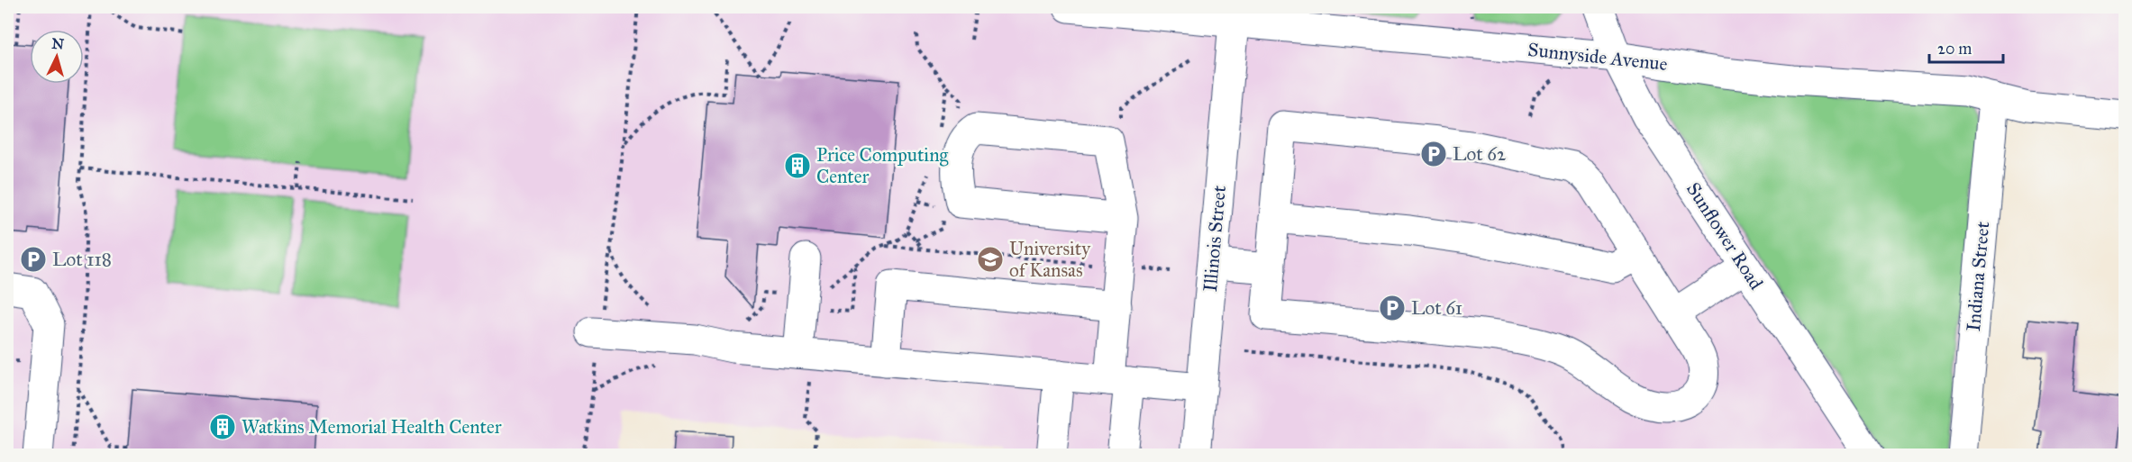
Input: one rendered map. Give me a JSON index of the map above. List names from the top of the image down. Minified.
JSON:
{"streets":{"street":["Sunnyside Avenue","Sunflower Road","Illinois Street","Indiana Street"]},"crossings":[["Sunnyside Avenue","Sunflower Road"],["Sunnyside Avenue","Illinois Street"],["Sunnyside Avenue","Indiana Street"]],"places":{"parking":["Lot 62","Lot 118","Lot 61"],"building":["Price Computing Center","Watkins Memorial Health Center"],"school or university":["University of Kansas"]},"scale_bar":"20 m","north":"top"}
